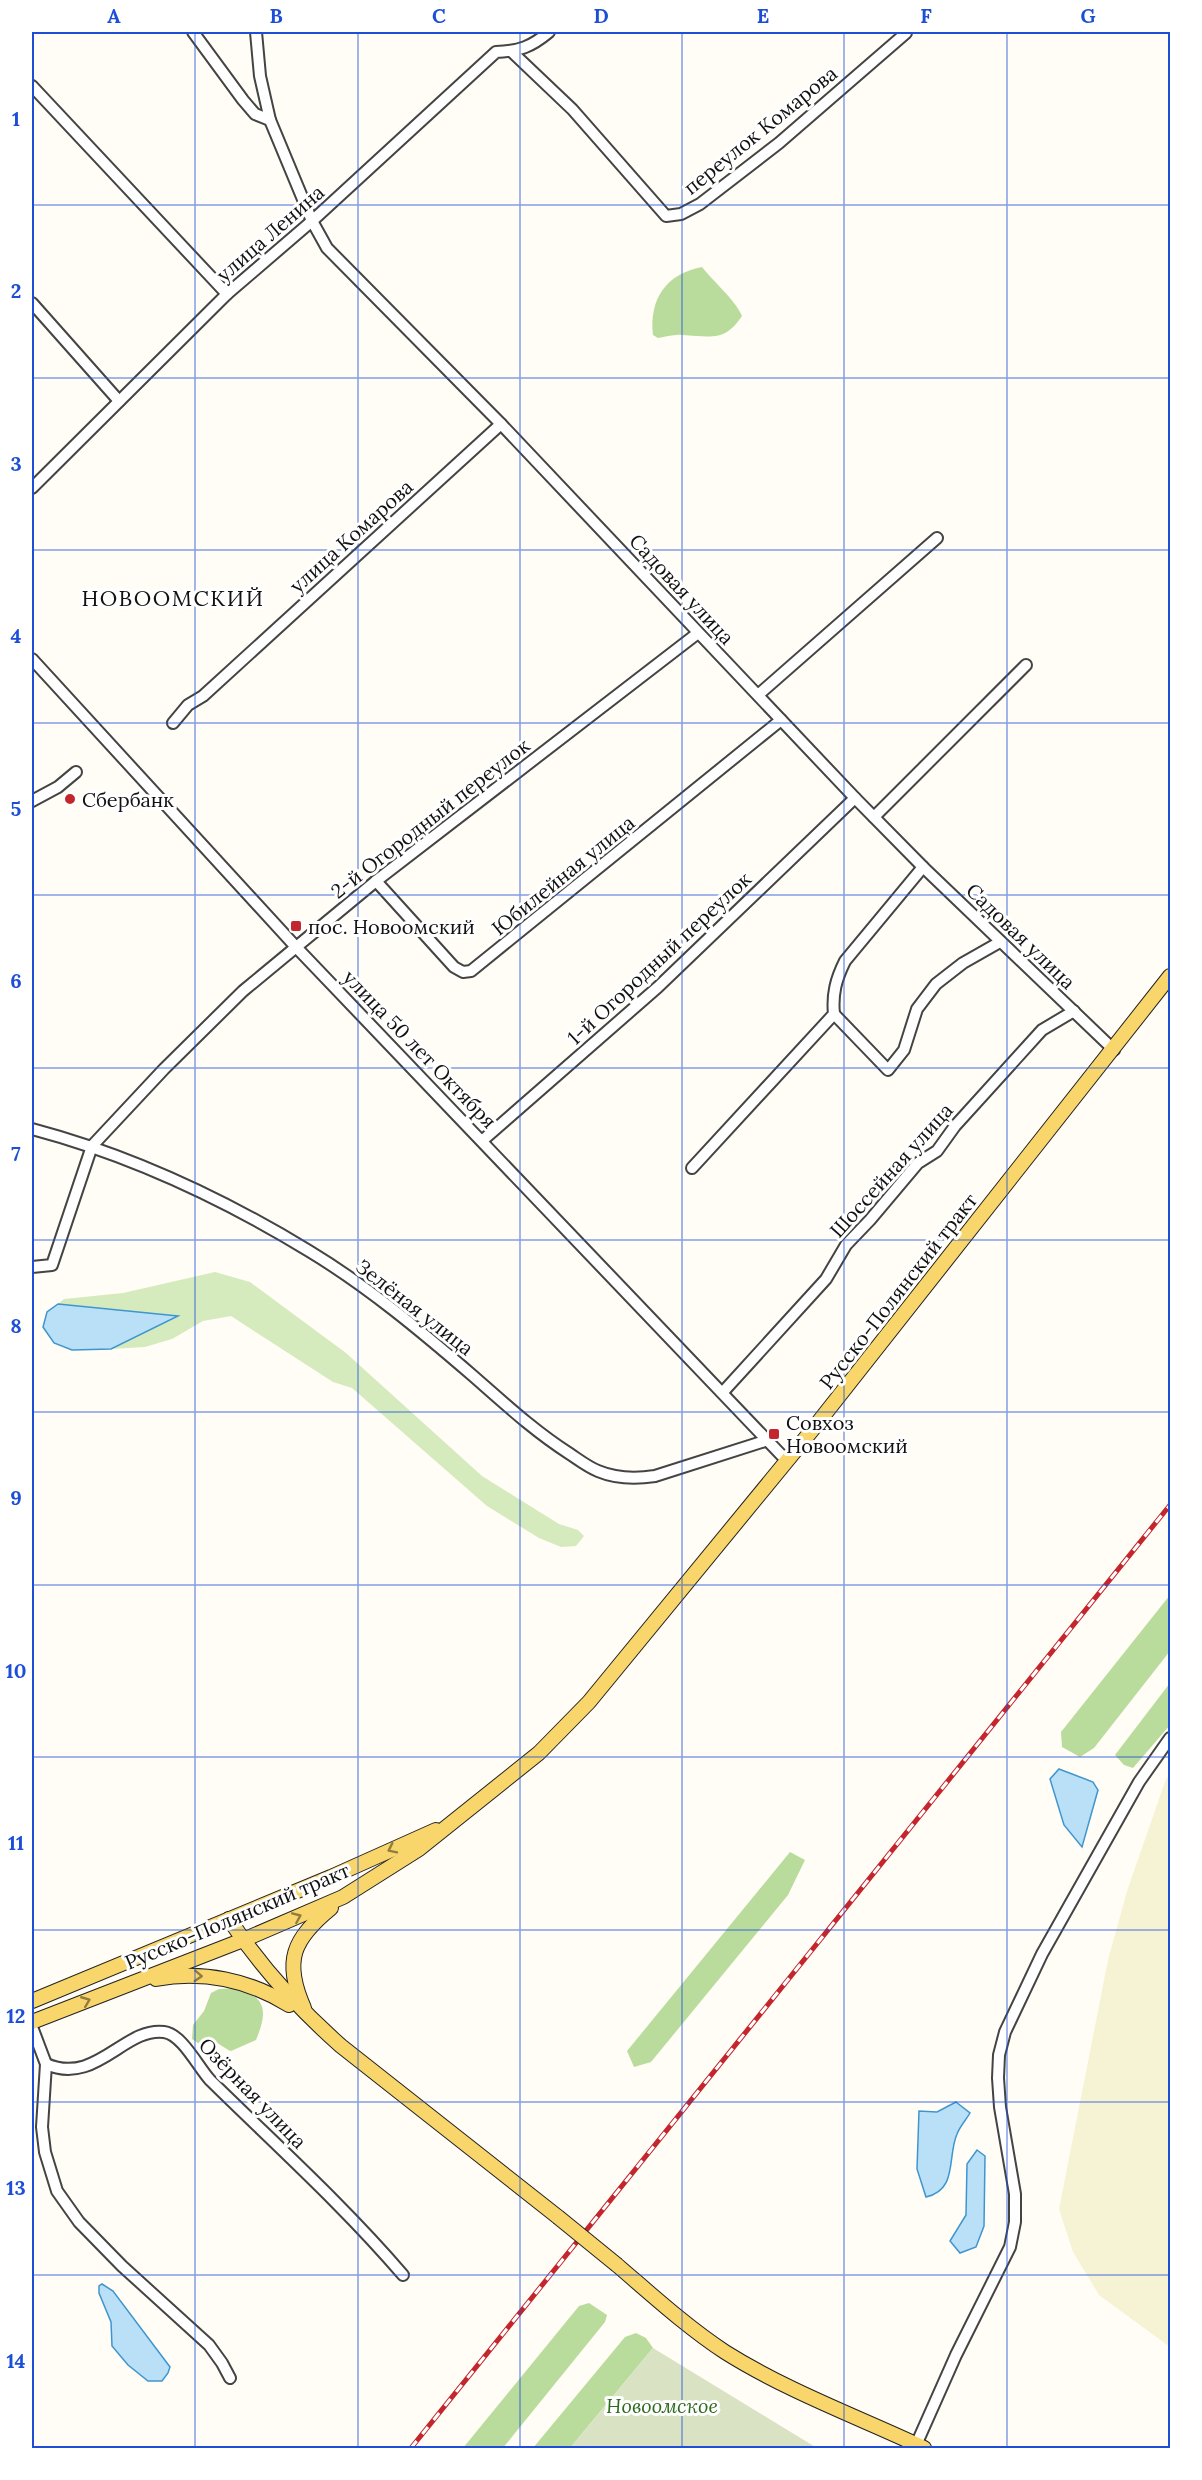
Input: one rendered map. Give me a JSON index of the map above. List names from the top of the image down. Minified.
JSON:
{"streets":{"main road":["Русско-Полянский тракт"],"street":["переулок Комарова","улица Ленина","улица Комарова","Садовая улица","2-й Огородный переулок","Юбилейная улица","1-й Огородный переулок","улица 50 лет Октября","Шоссейная улица","Зелёная улица","Озёрная улица"]},"crossings":[["переулок Комарова","улица Ленина"],["улица Ленина","Садовая улица"],["улица Комарова","Садовая улица"],["Садовая улица","2-й Огородный переулок"],["Садовая улица","Юбилейная улица"],["Садовая улица","1-й Огородный переулок"],["Садовая улица","Шоссейная улица"],["Садовая улица","Русско-Полянский тракт"],["2-й Огородный переулок","Юбилейная улица"],["2-й Огородный переулок","улица 50 лет Октября"],["2-й Огородный переулок","Зелёная улица"],["1-й Огородный переулок","улица 50 лет Октября"],["улица 50 лет Октября","Шоссейная улица"],["улица 50 лет Октября","Русско-Полянский тракт"],["улица 50 лет Октября","Зелёная улица"]],"districts":["НОВООМСКИЙ"],"parks":["Новоомское"],"places":{"other":["Сбербанк"],"transit":["пос. Новоомский","Совхоз Новоомский"]},"grid":{"columns":["A","B","C","D","E","F","G"],"rows":["1","2","3","4","5","6","7","8","9","10","11","12","13","14"]}}
